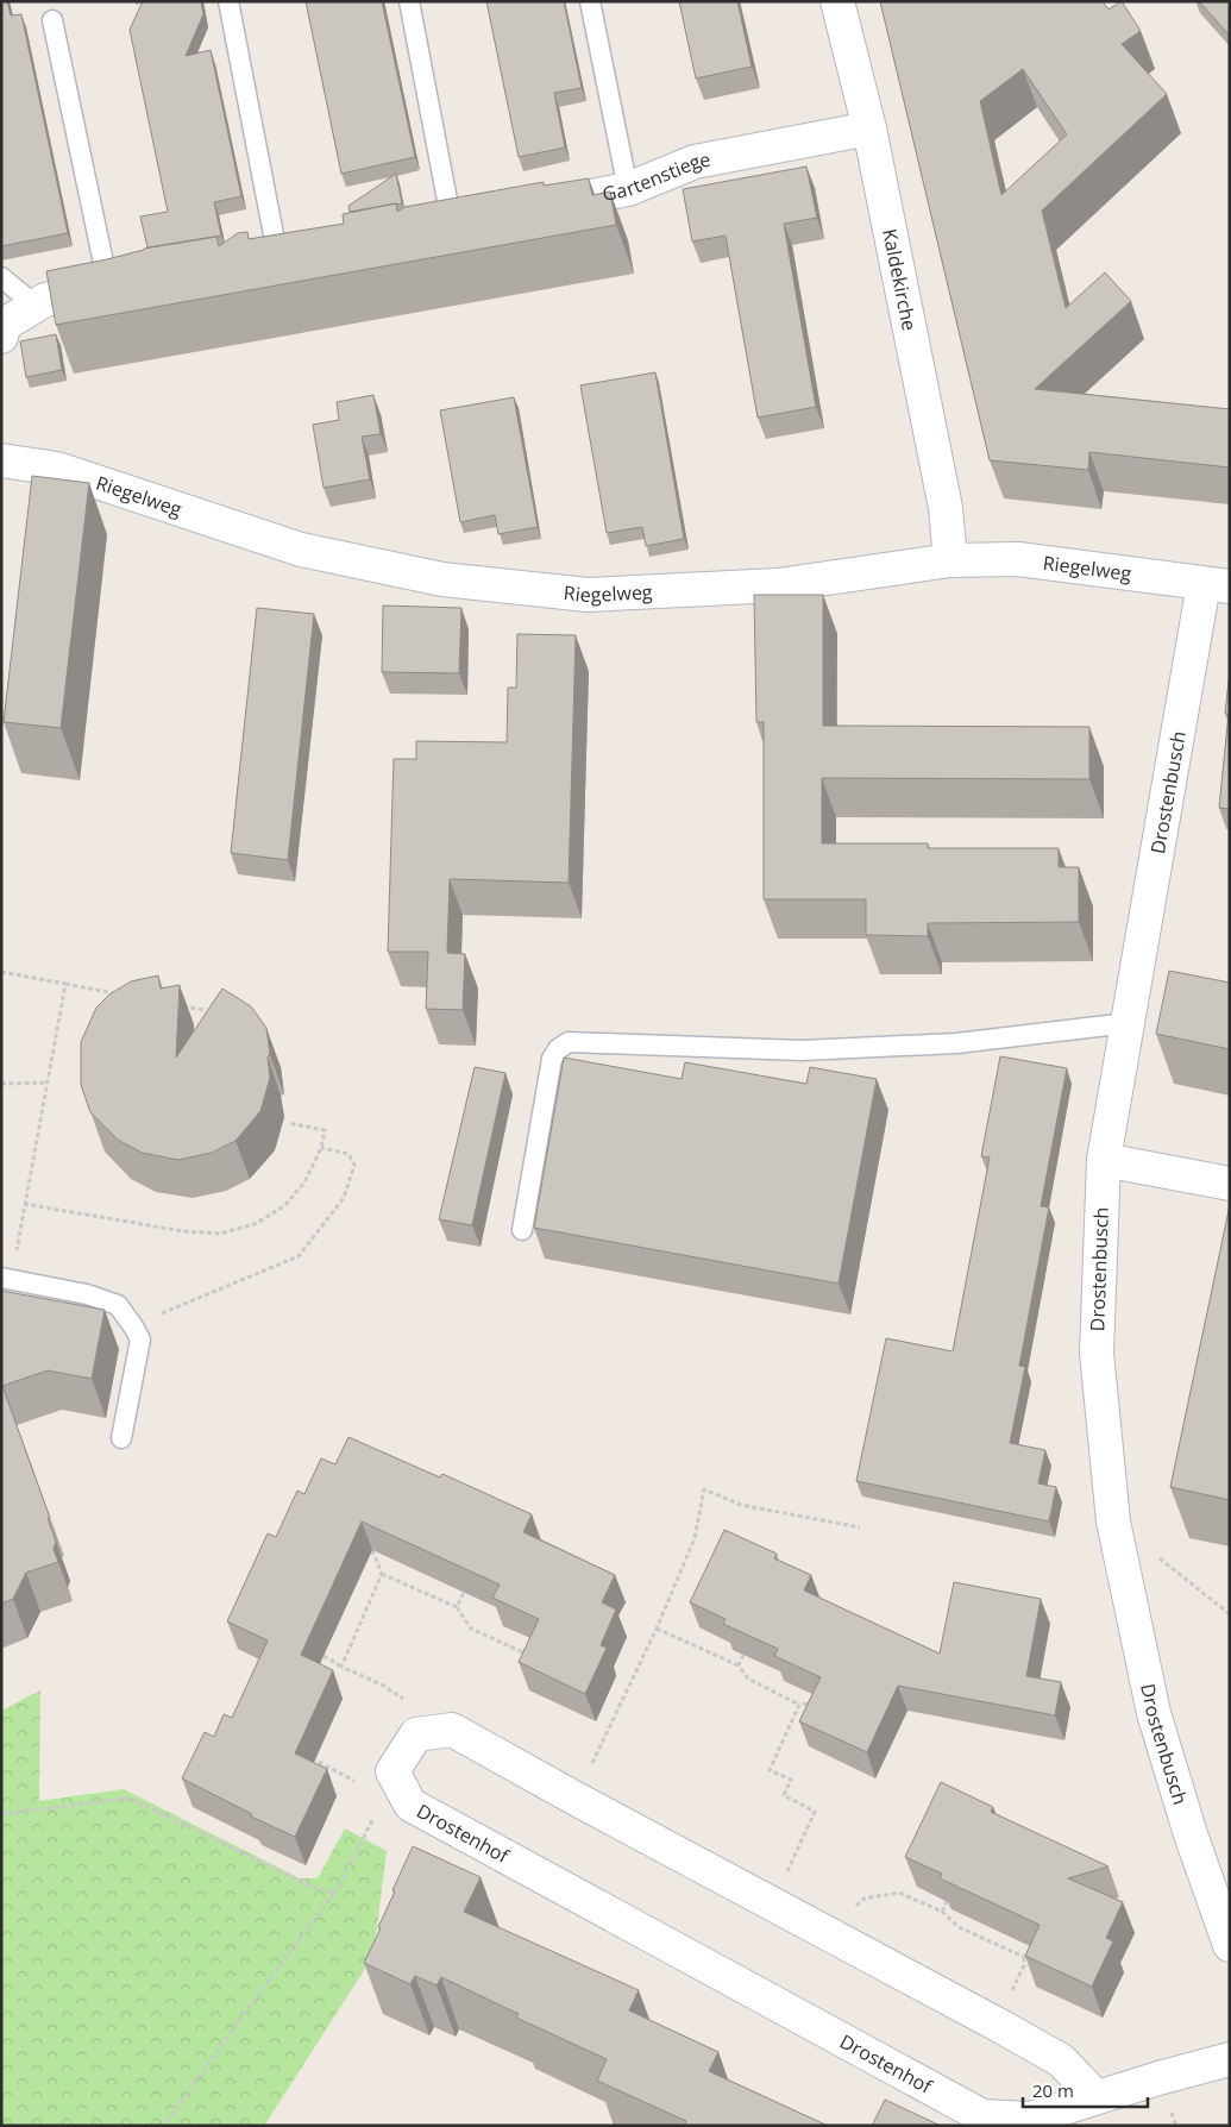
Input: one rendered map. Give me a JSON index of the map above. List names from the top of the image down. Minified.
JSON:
{"streets":{"street":["Gartenstiege","Kaldekirche","Riegelweg","Drostenbusch","Drostenhof"]},"crossings":[["Gartenstiege","Kaldekirche"],["Kaldekirche","Riegelweg"],["Riegelweg","Drostenbusch"]],"scale_bar":"20 m"}
